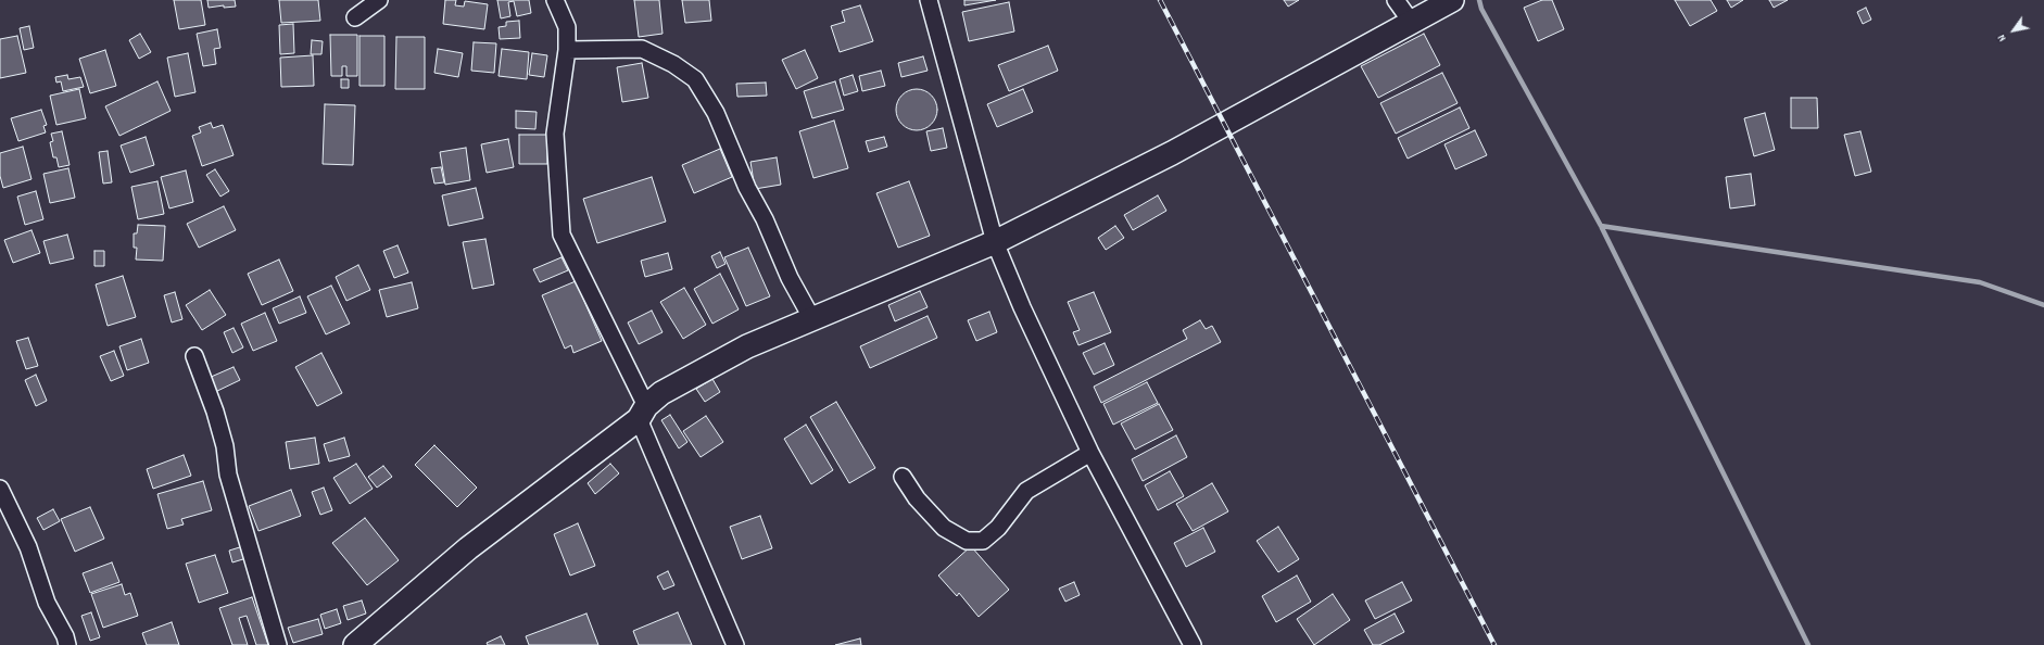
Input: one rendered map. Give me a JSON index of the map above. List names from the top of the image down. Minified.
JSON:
{"north":"bottom left"}
